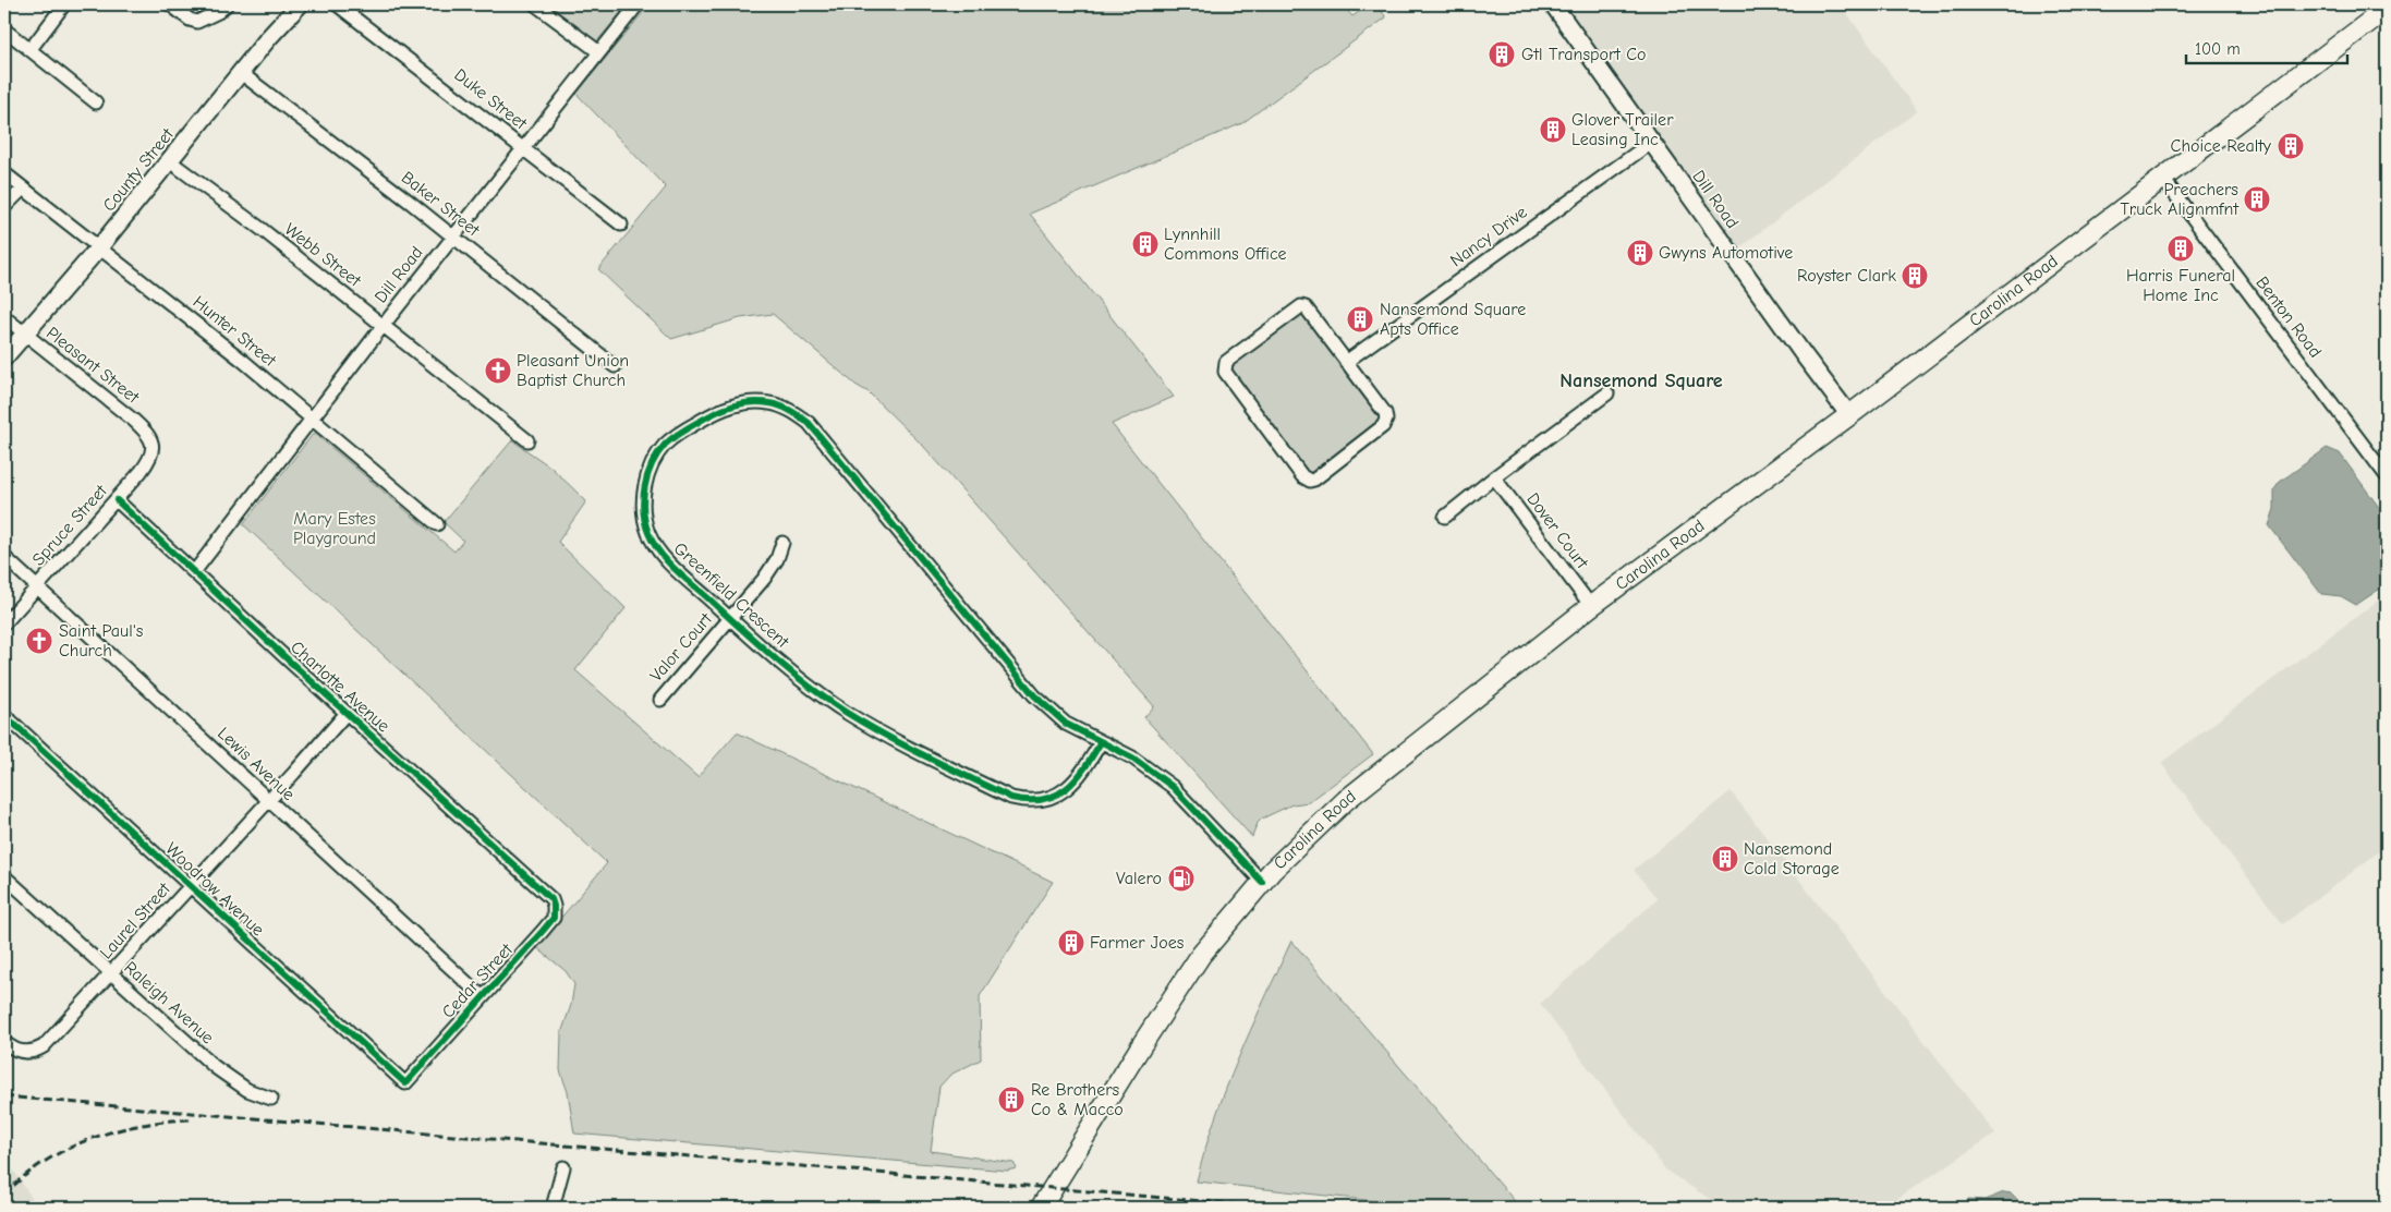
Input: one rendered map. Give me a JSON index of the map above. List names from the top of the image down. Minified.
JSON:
{"streets":{"main road":["Carolina Road"],"street":["Duke Street","County Street","Dill Road","Baker Street","Nancy Drive","Webb Street","Benton Road","Hunter Street","Pleasant Street","Spruce Street","Dover Court","Greenfield Crescent","Valor Court","Charlotte Avenue","Lewis Avenue","Woodrow Avenue","Laurel Street","Cedar Street","Raleigh Avenue"]},"crossings":[["Duke Street","Dill Road"],["County Street","Baker Street"],["County Street","Webb Street"],["County Street","Hunter Street"],["County Street","Pleasant Street"],["Dill Road","Baker Street"],["Dill Road","Nancy Drive"],["Dill Road","Webb Street"],["Dill Road","Carolina Road"],["Dill Road","Hunter Street"],["Dill Road","Charlotte Avenue"],["Carolina Road","Benton Road"],["Carolina Road","Dover Court"],["Carolina Road","Greenfield Crescent"],["Pleasant Street","Spruce Street"],["Spruce Street","Charlotte Avenue"],["Spruce Street","Lewis Avenue"],["Greenfield Crescent","Valor Court"],["Charlotte Avenue","Laurel Street"],["Charlotte Avenue","Cedar Street"],["Lewis Avenue","Laurel Street"],["Lewis Avenue","Cedar Street"],["Woodrow Avenue","Laurel Street"],["Woodrow Avenue","Cedar Street"],["Laurel Street","Raleigh Avenue"]],"districts":["Nansemond Square"],"parks":["Mary Estes Playground"],"places":{"building":["Gtl Transport Co","Glover Trailer Leasing Inc","Choice Realty","Preachers Truck Alignmfnt","Lynnhill Commons Office","Harris Funeral Home Inc","Gwyns Automotive","Royster Clark","Nansemond Square Apts Office","Nansemond Cold Storage","Farmer Joes","Re Brothers Co & Macco"],"church":["Pleasant Union Baptist Church","Saint Paul's Church"],"fuel station":["Valero"]},"scale_bar":"100 m"}
